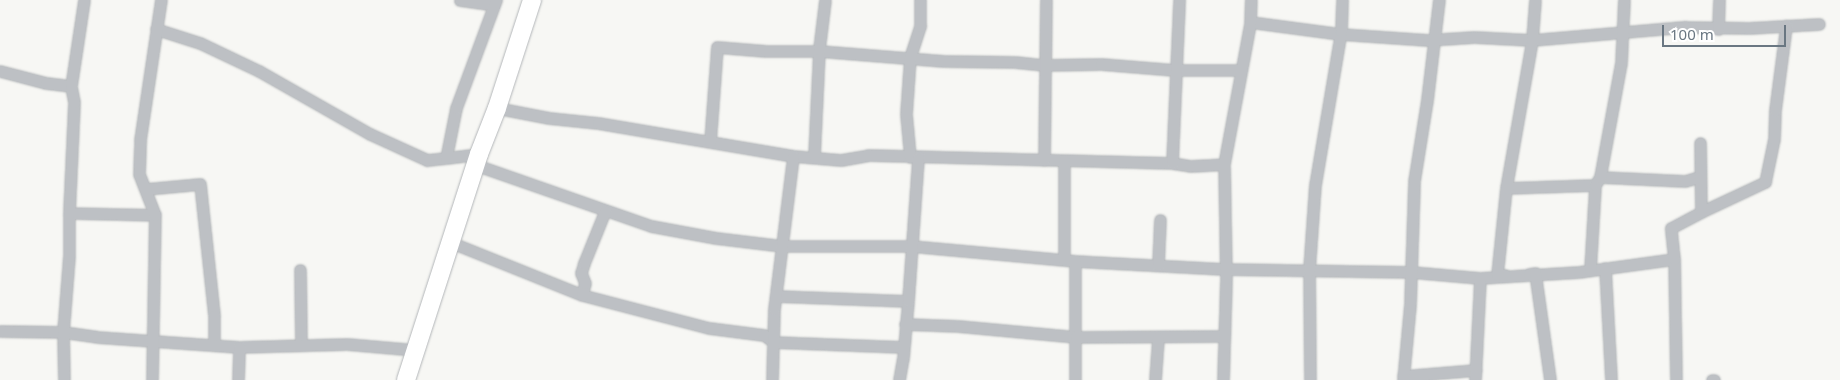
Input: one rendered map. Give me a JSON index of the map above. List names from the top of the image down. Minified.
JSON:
{"scale_bar":"100 m"}
